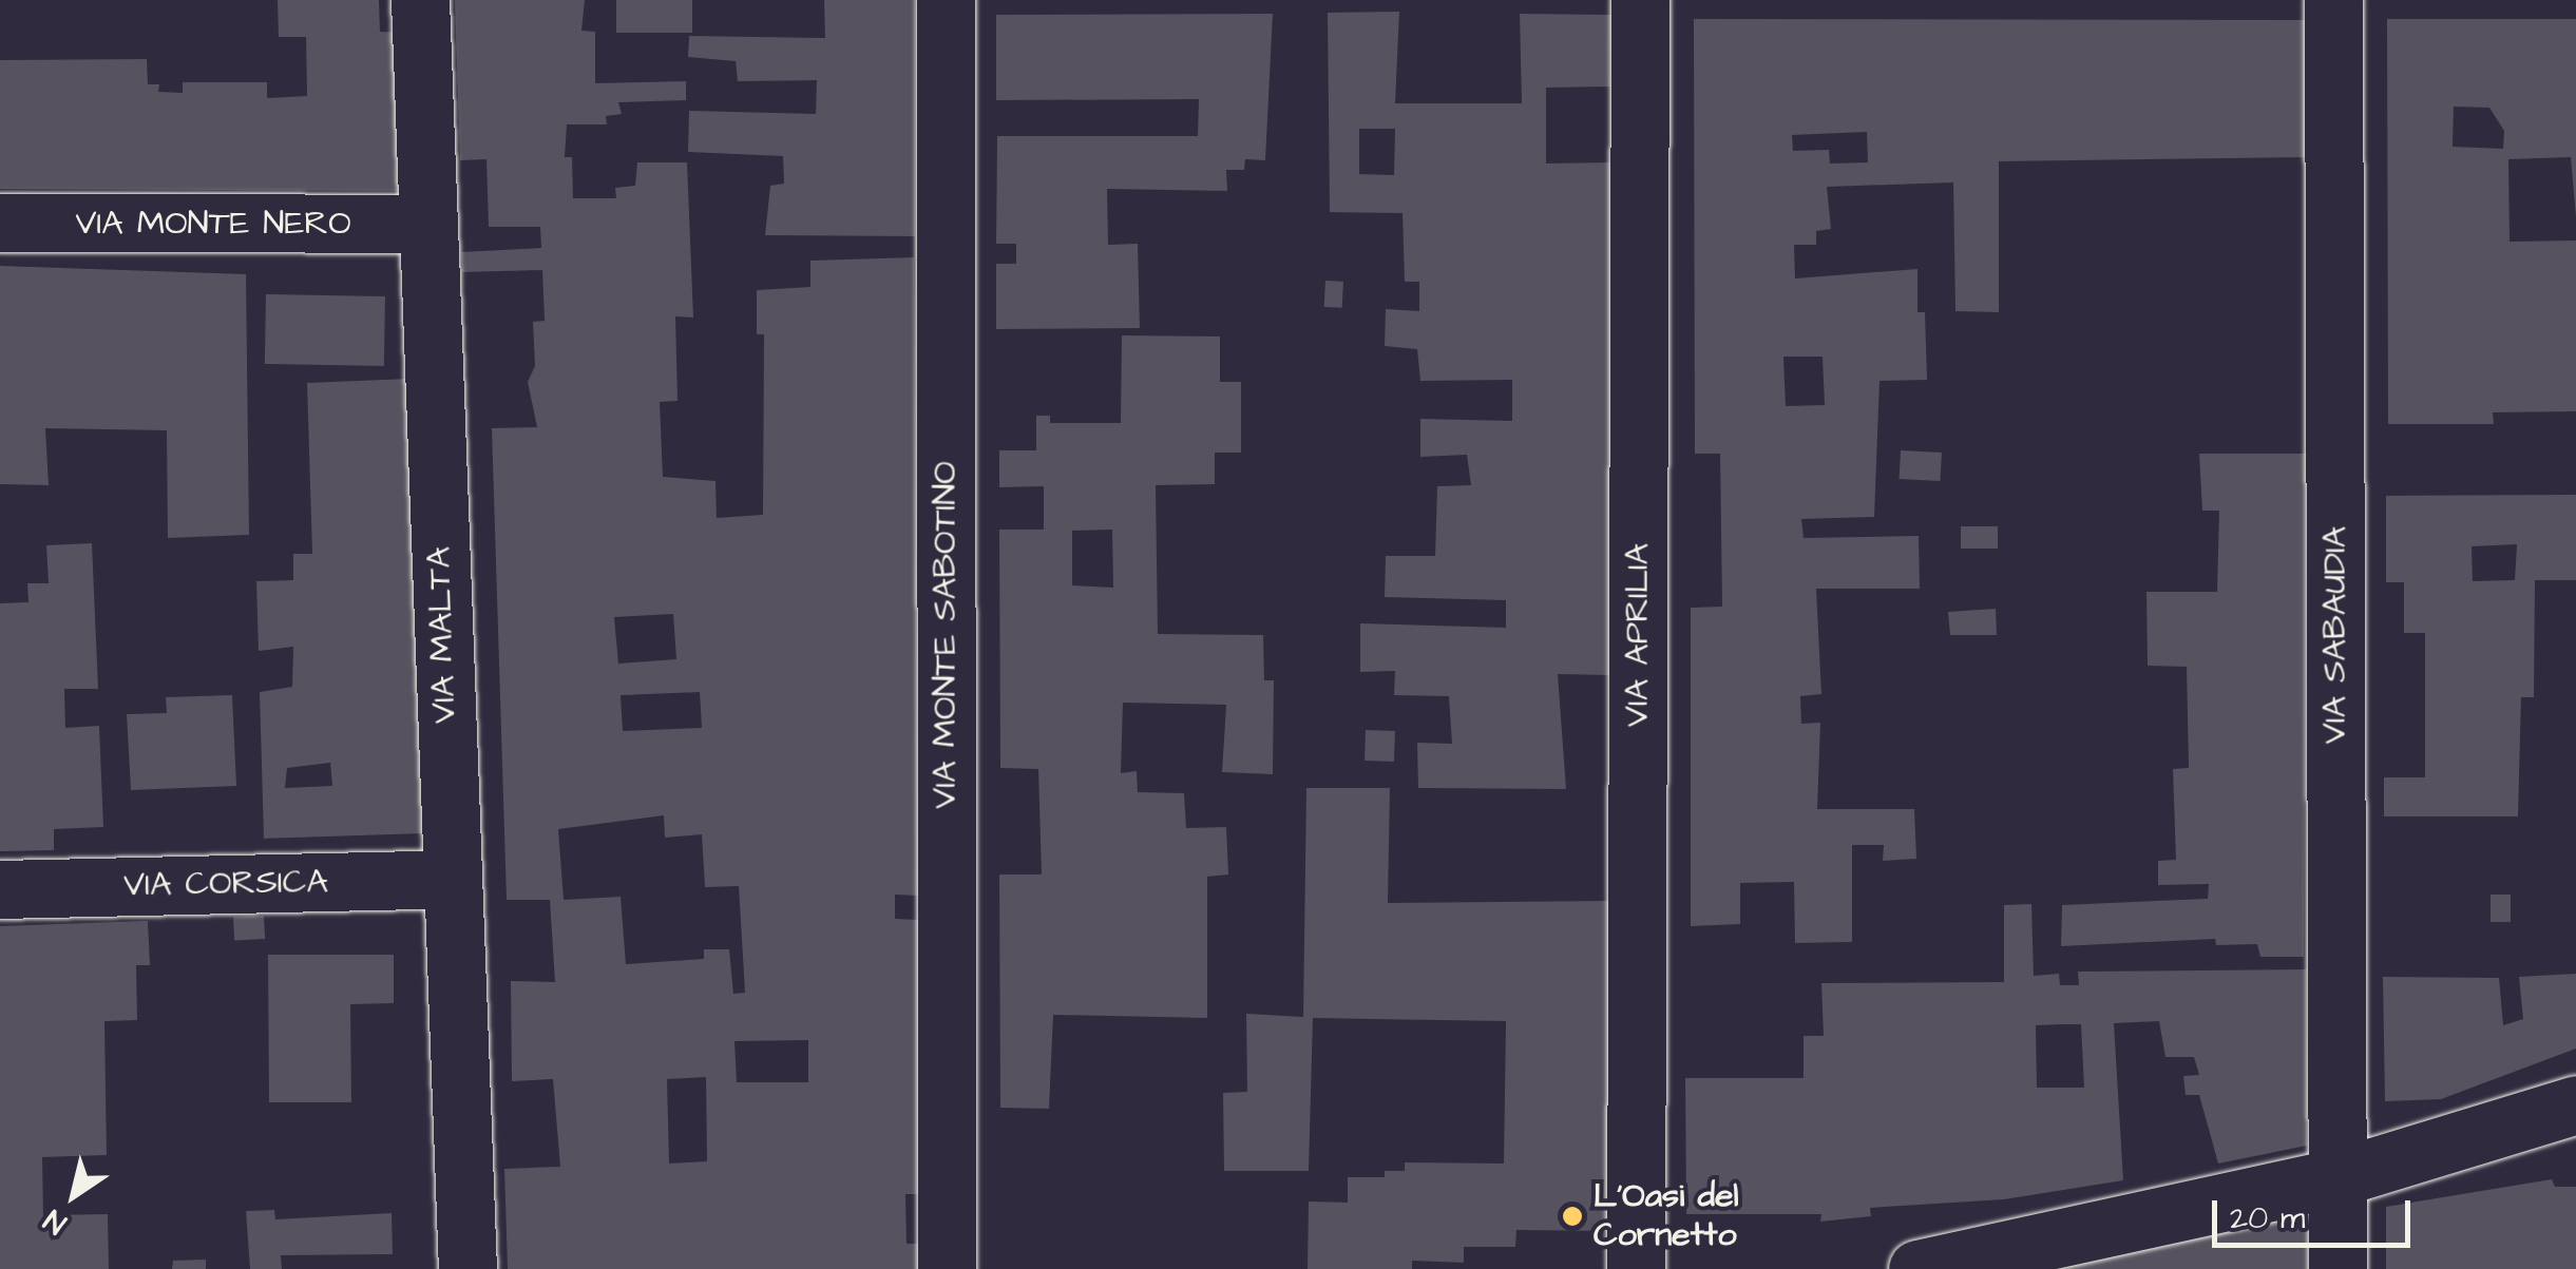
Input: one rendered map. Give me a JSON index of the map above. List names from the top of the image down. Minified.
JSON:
{"streets":{"street":["VIA MONTE NERO","VIA MALTA","VIA MONTE SABOTINO","VIA APRILIA","VIA SABAUDIA","VIA CORSICA"]},"crossings":[["VIA MONTE NERO","VIA MALTA"],["VIA MALTA","VIA CORSICA"]],"places":["L'Oasi del Cornetto"],"scale_bar":"20 m","north":"bottom left"}
